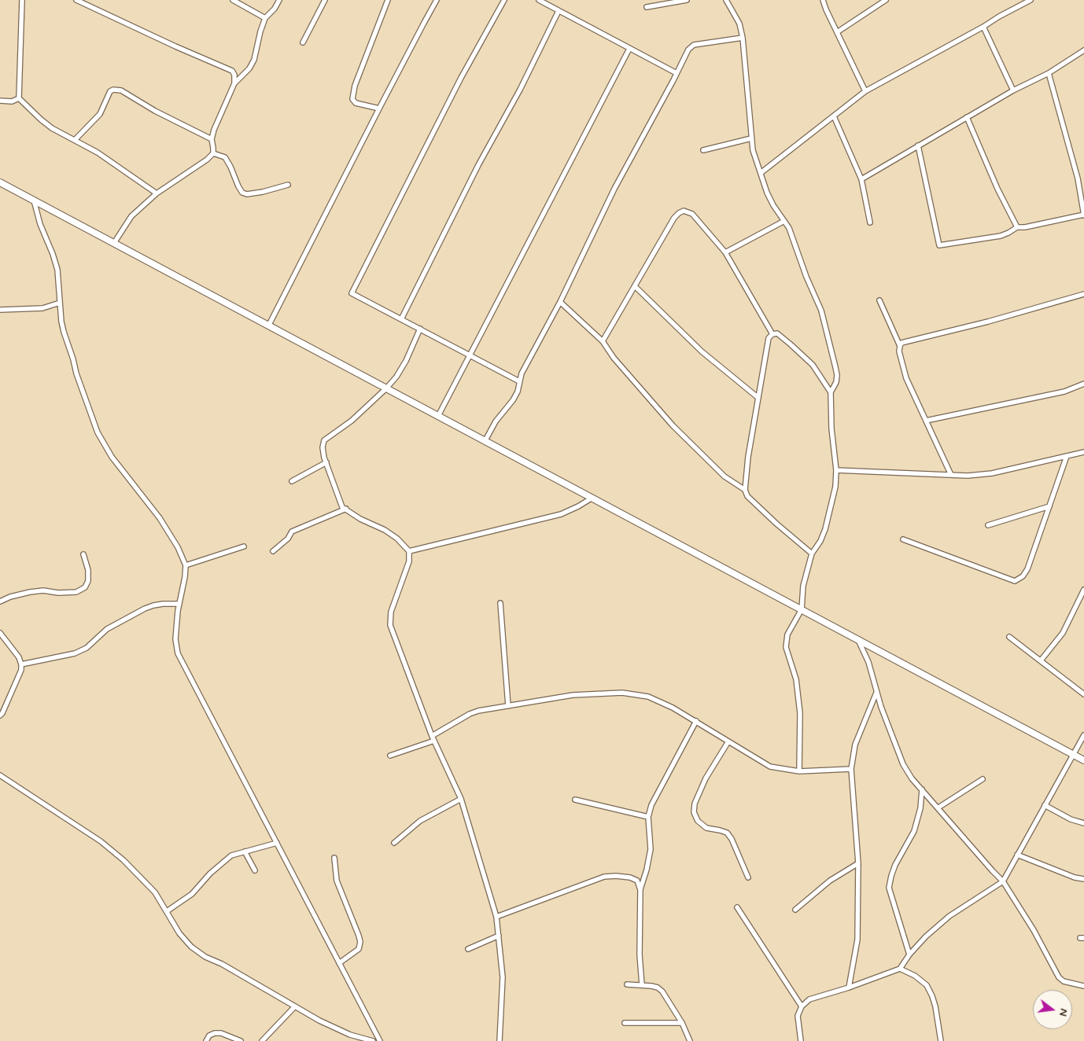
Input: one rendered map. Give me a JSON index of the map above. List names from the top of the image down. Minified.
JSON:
{"north":"right"}
